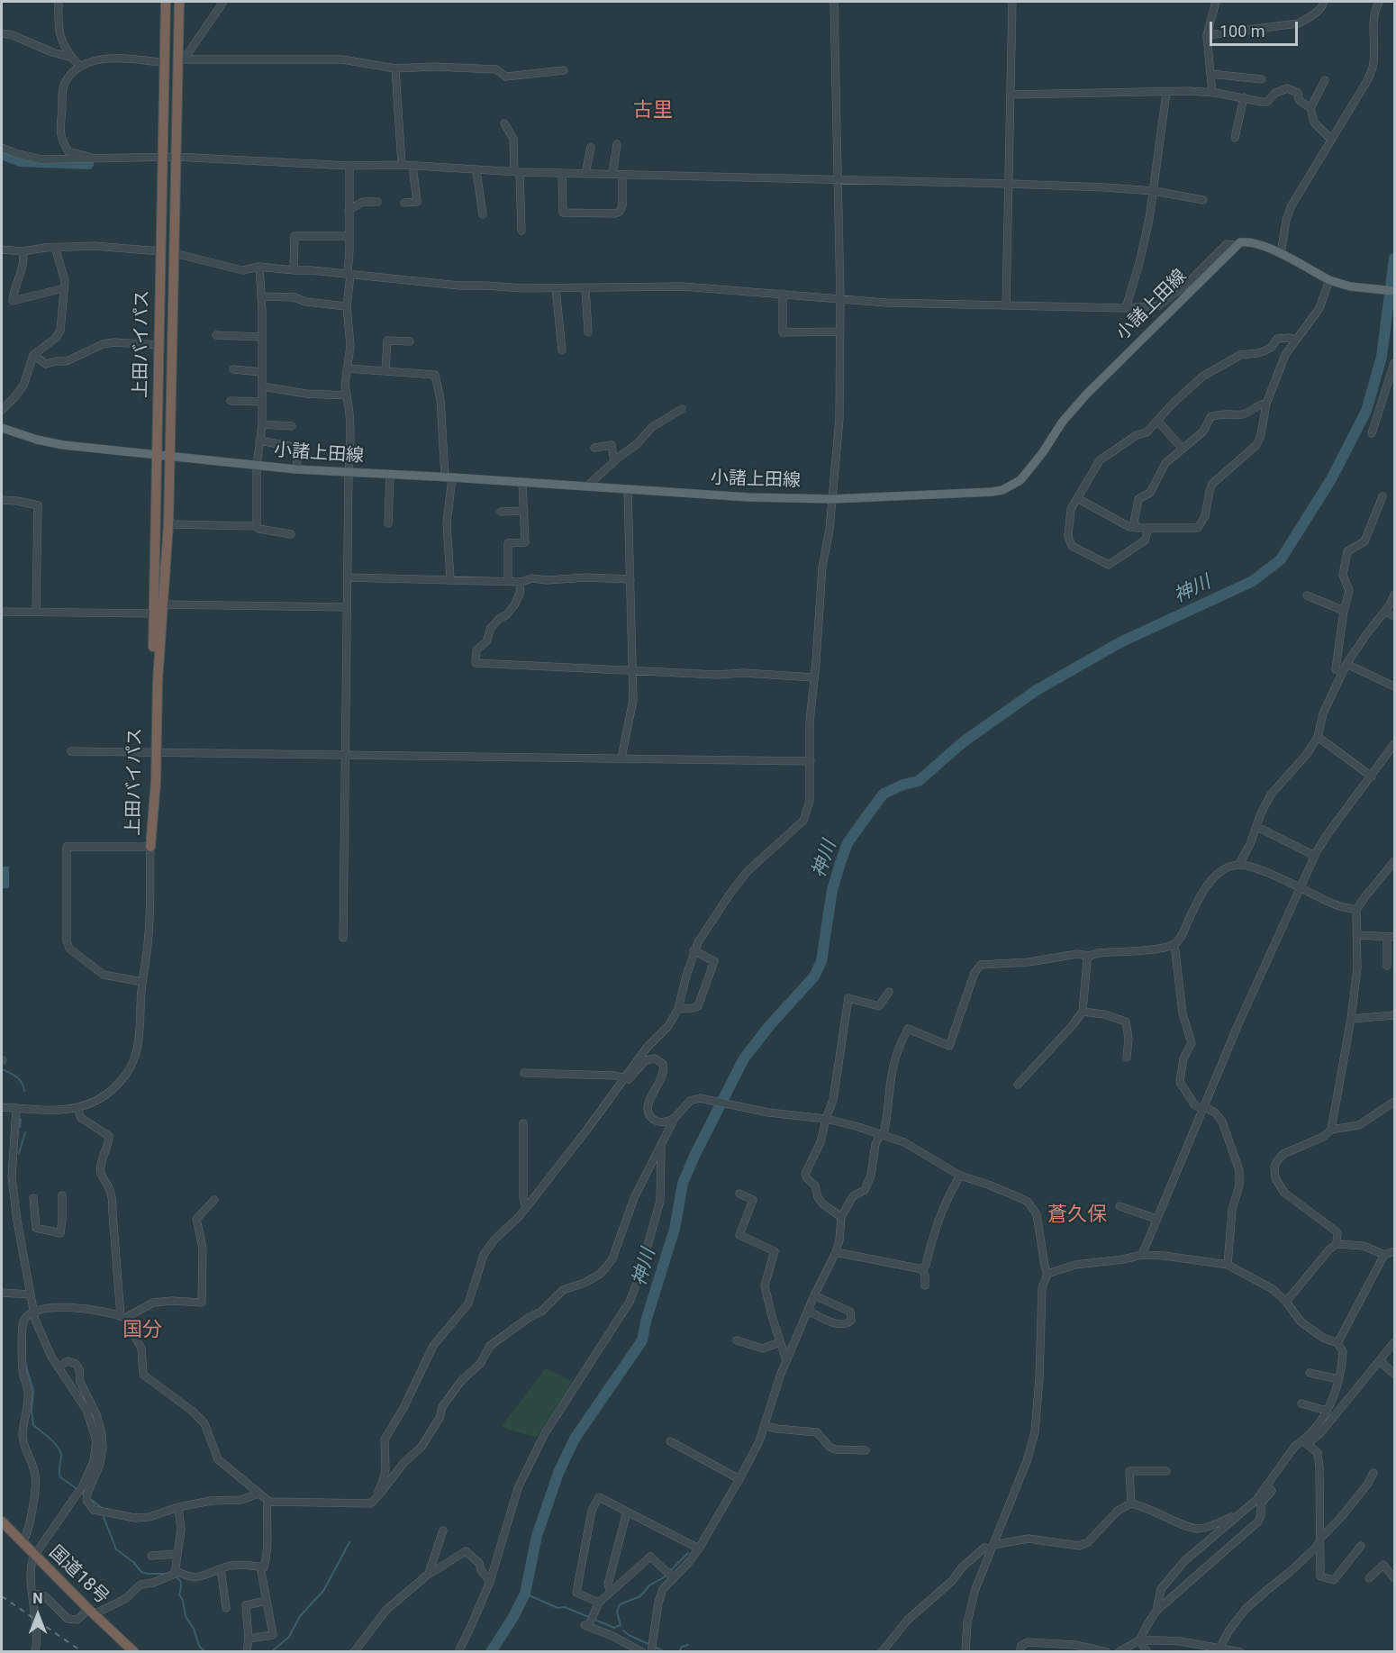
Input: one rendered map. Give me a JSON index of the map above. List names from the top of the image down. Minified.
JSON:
{"streets":{"highway":["上田バイパス","国道18号"],"main road":["小諸上田線"]},"crossings":[["小諸上田線","上田バイパス"]],"districts":["古里","蒼久保","国分"],"water":["神川"],"scale_bar":"100 m","north":"top"}
